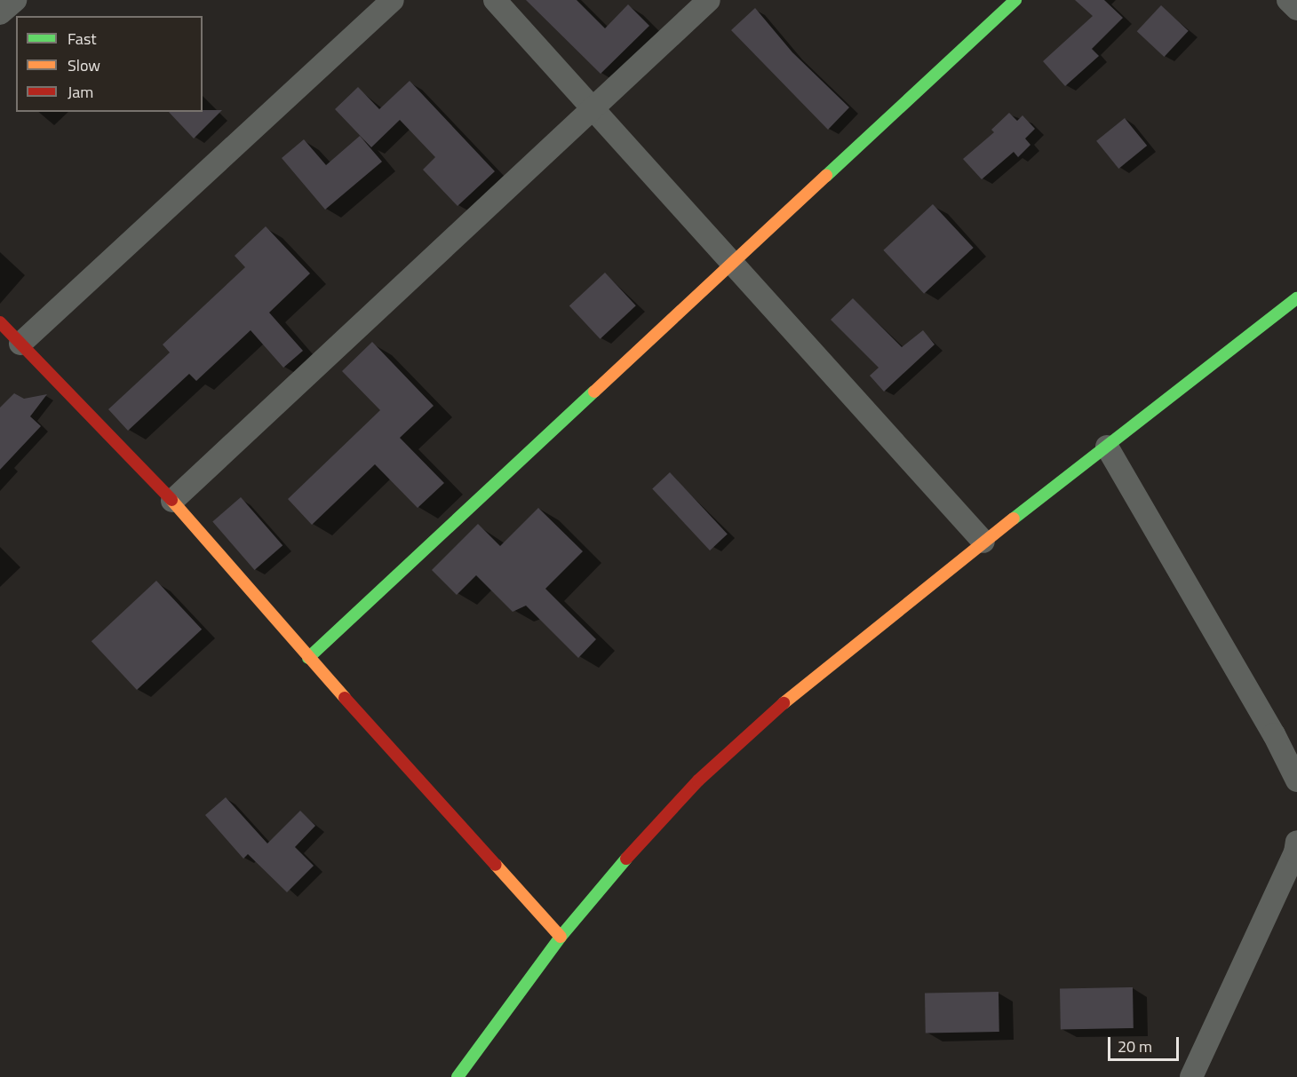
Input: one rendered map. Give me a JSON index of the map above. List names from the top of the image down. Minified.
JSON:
{"legend":["Fast","Slow","Jam"],"scale_bar":"20 m"}
